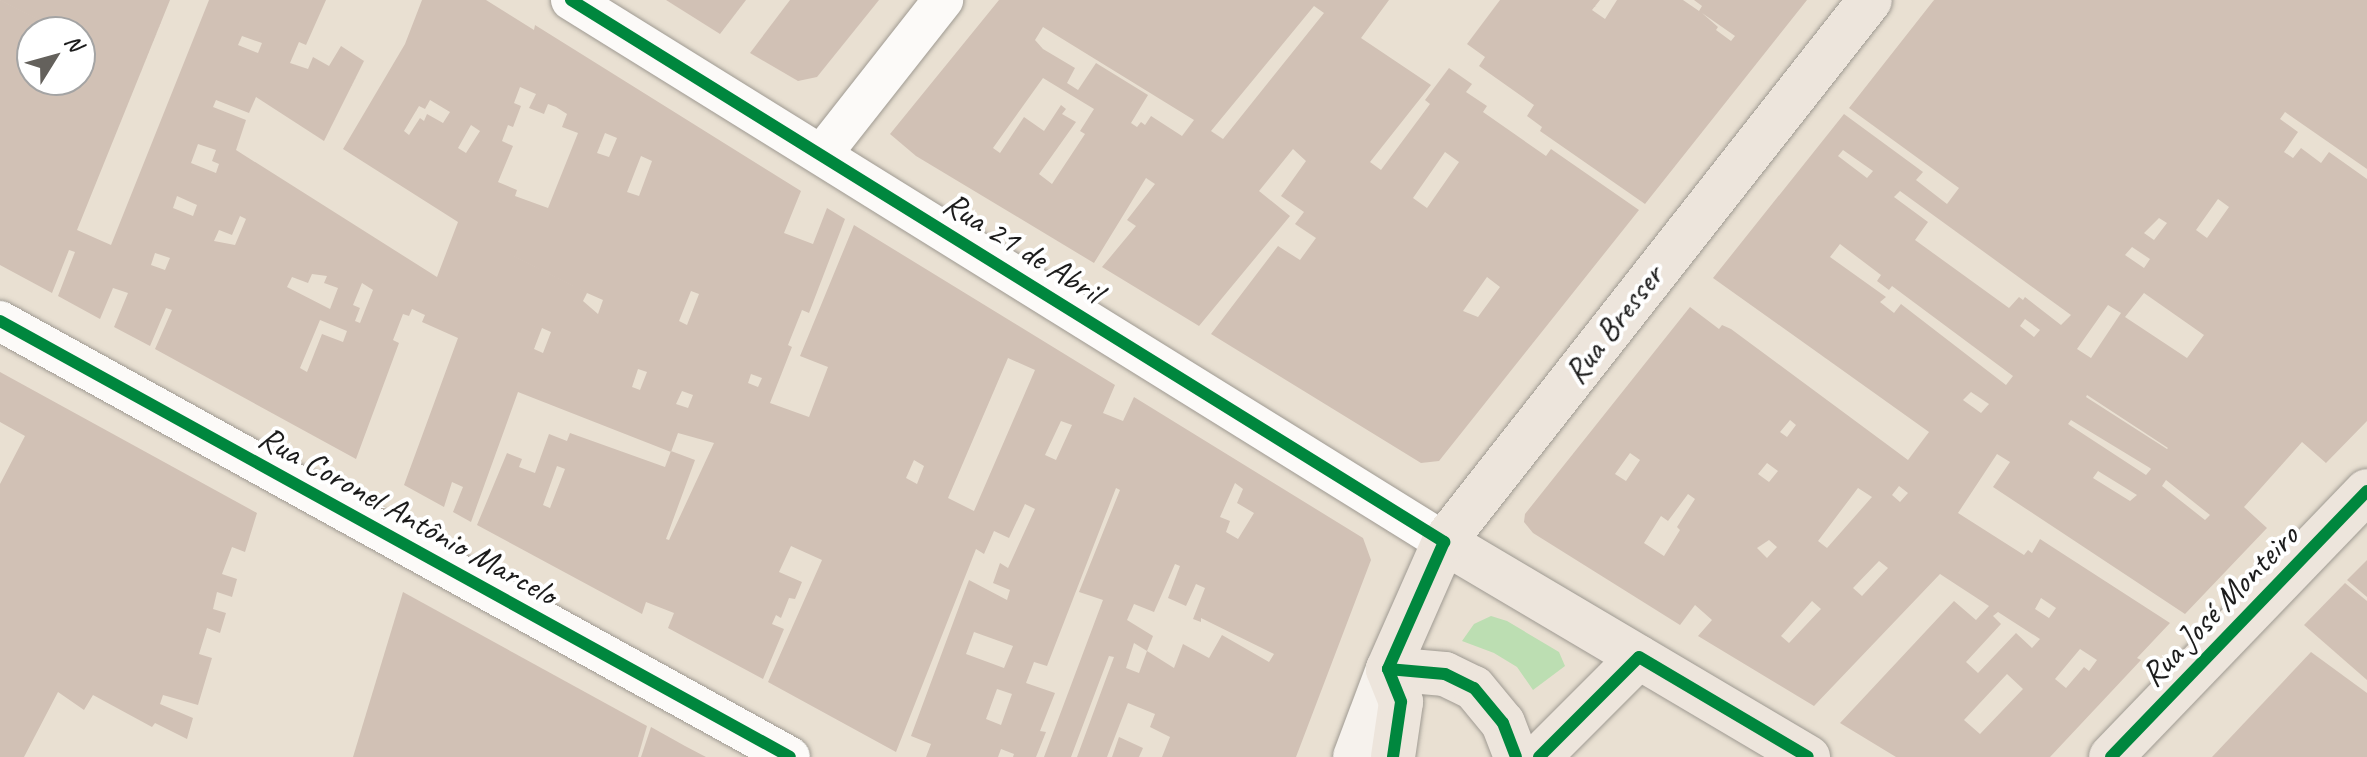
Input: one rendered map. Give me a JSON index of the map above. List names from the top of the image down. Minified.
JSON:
{"streets":{"main road":["Rua 21 de Abril","Rua Bresser","Rua José Monteiro"],"street":["Rua Coronel Antônio Marcelo"]},"crossings":[["Rua 21 de Abril","Rua Bresser"]],"north":"top right"}
